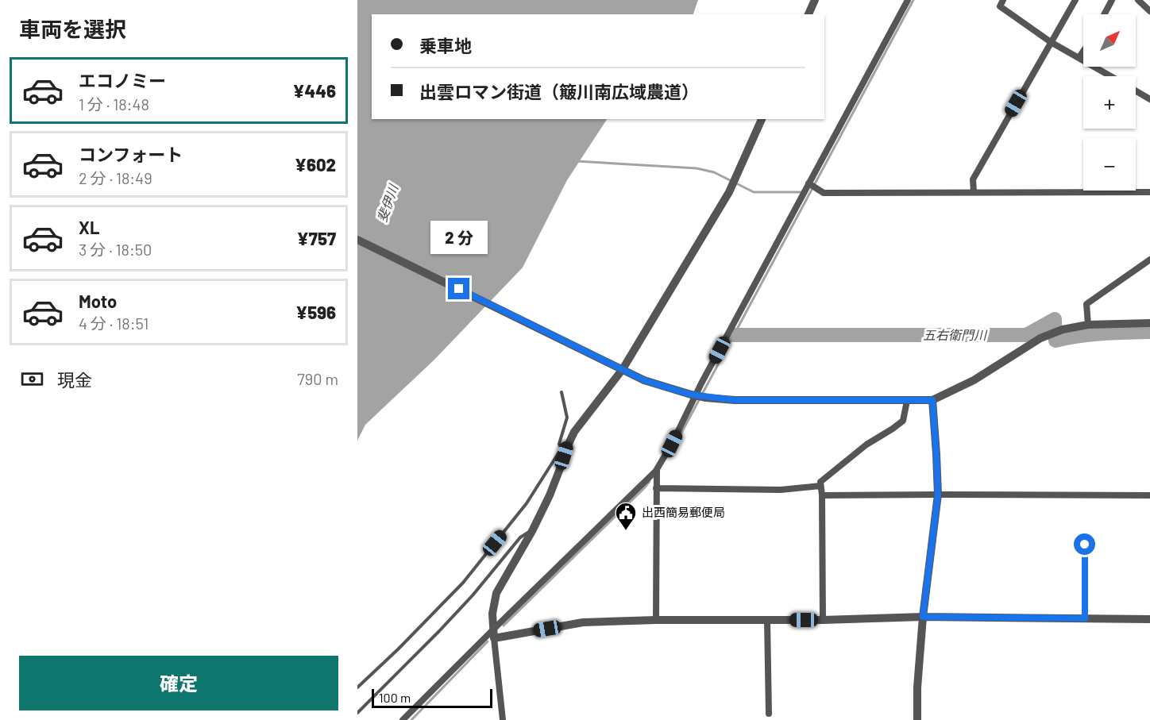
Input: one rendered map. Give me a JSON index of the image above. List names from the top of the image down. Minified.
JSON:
{"water":["斐伊川","五右衛門川"],"places":{"public building":["出西簡易郵便局"]},"scale_bar":"100 m","north":"top right","page":{"heading":"車両を選択","map_buttons":["+","−"],"banner":["乗車地","出雲ロマン街道（簸川南広域農道）"],"list":[{"name":"エコノミー","note":"1 分 · 18:48","value":"¥446"},{"name":"コンフォート","note":"2 分 · 18:49","value":"¥602"},{"name":"XL","note":"3 分 · 18:50","value":"¥757"},{"name":"Moto","note":"4 分 · 18:51","value":"¥596"}],"bubble":"2 分","pay":["現金","790 m"],"buttons":"確定","scale":"100 m"}}
